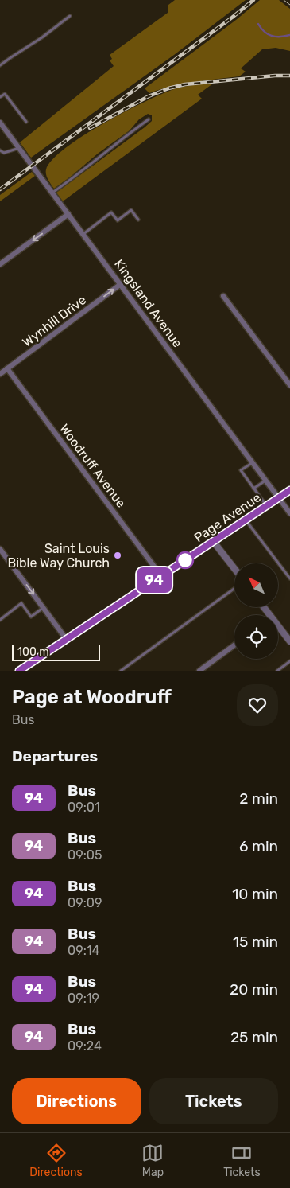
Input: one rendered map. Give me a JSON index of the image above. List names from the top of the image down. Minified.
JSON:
{"streets":{"main road":["Page Avenue"],"street":["Kingsland Avenue","Wynhill Drive","Woodruff Avenue"]},"crossings":[["Kingsland Avenue","Wynhill Drive"],["Kingsland Avenue","Page Avenue"],["Wynhill Drive","Woodruff Avenue"],["Woodruff Avenue","Page Avenue"]],"one_way":["Wynhill Drive"],"places":["Saint Louis Bible Way Church"],"lines":["bus line 94"],"scale_bar":"100 m","north":"top left","page":{"on_map":"94","scale":"100 m","heading":[["Page at Woodruff","Bus"],"Departures"],"list":[{"mark":"94","name":"Bus","note":"09:01","value":"2 min"},{"mark":"94","name":"Bus","note":"09:05","value":"6 min"},{"mark":"94","name":"Bus","note":"09:09","value":"10 min"},{"mark":"94","name":"Bus","note":"09:14","value":"15 min"},{"mark":"94","name":"Bus","note":"09:19","value":"20 min"},{"mark":"94","name":"Bus","note":"09:24","value":"25 min"}],"buttons":["Directions","Tickets"],"tabs":["Directions","Map","Tickets"]}}
